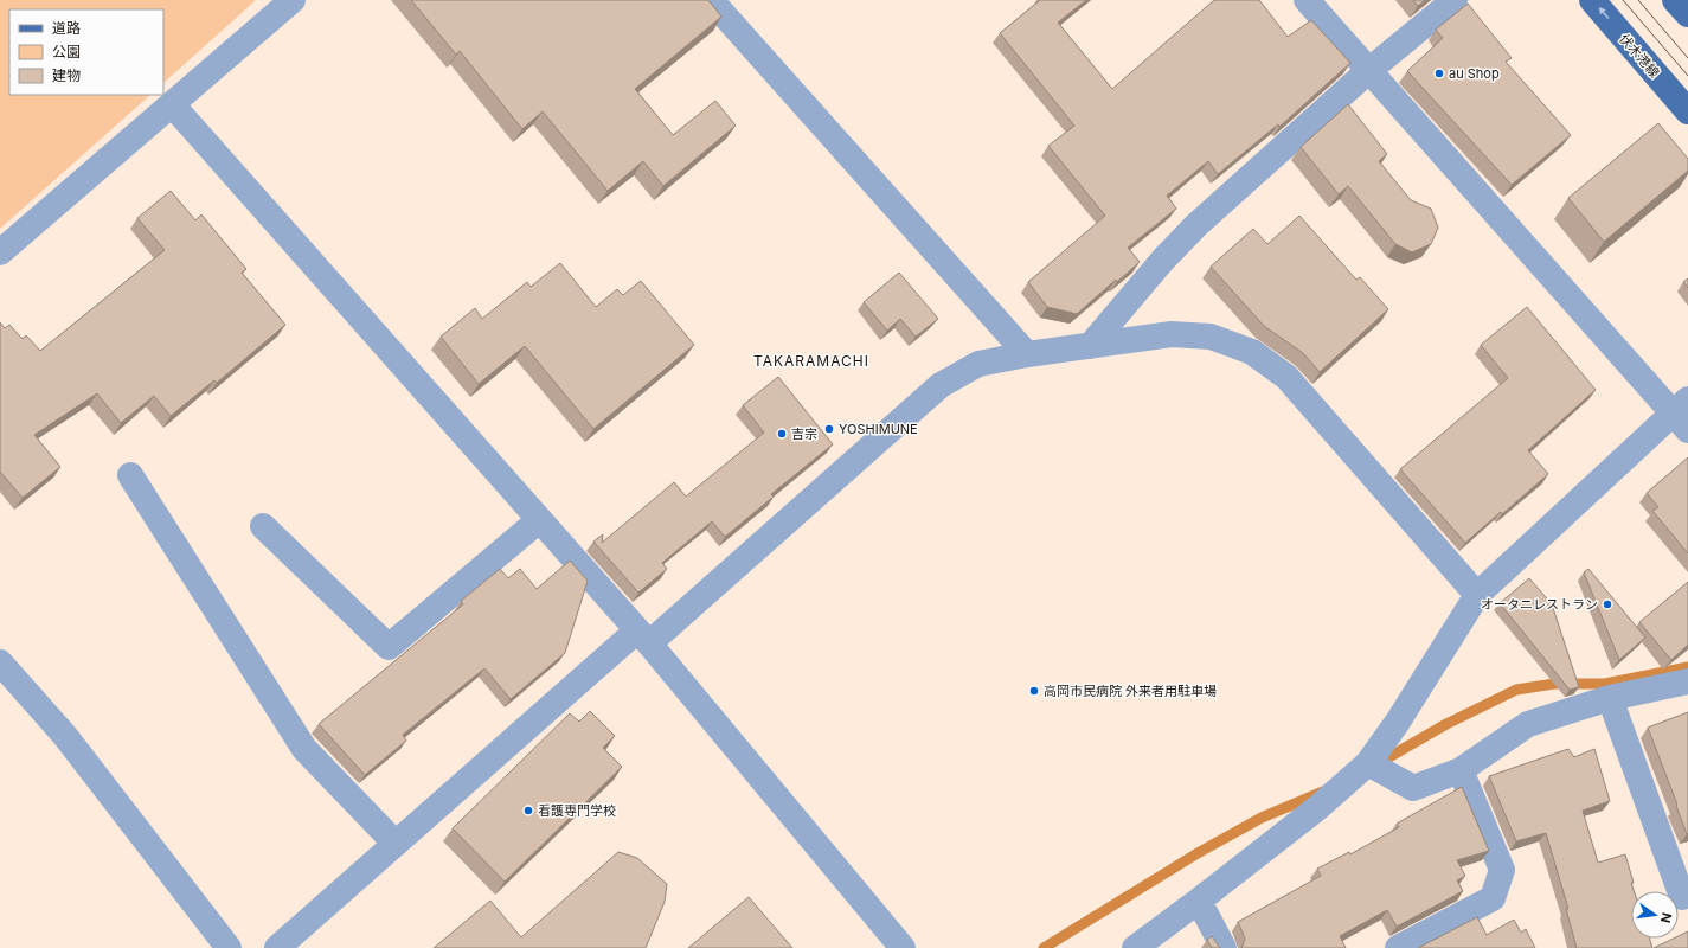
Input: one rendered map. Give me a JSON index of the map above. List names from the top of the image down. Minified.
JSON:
{"streets":{"main road":["伏木港線"]},"one_way":["伏木港線"],"districts":["TAKARAMACHI"],"places":["au Shop","YOSHIMUNE","吉宗","オータニレストラン","高岡市民病院 外来者用駐車場","看護専門学校"],"legend":["道路","公園","建物"],"north":"right"}
